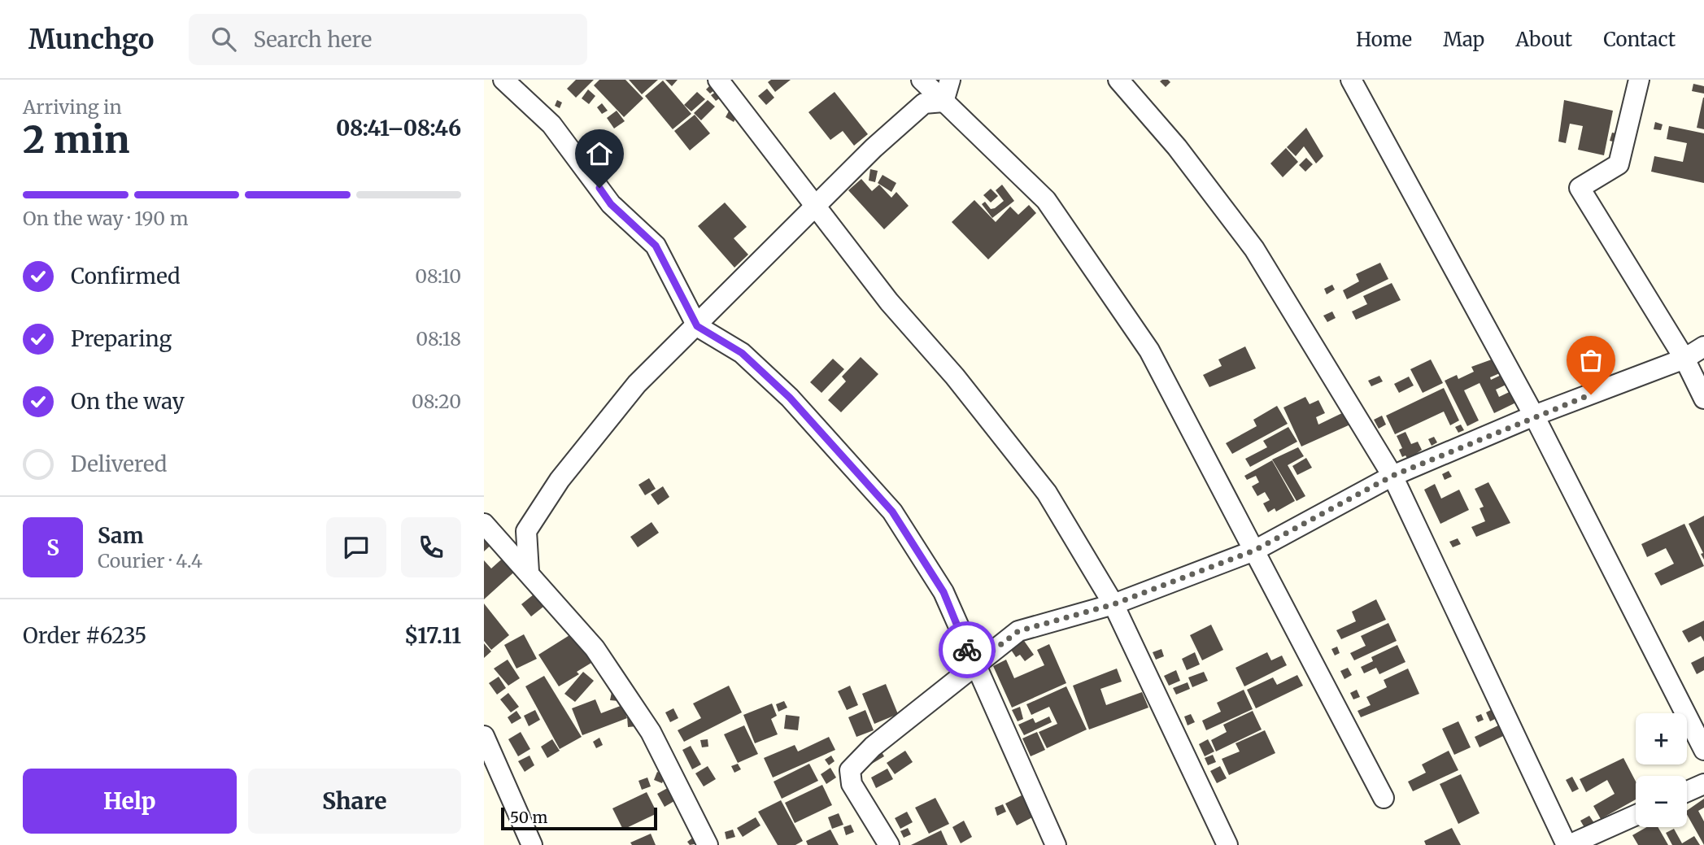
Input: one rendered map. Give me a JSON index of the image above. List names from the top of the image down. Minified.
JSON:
{"scale_bar":"50 m","page":{"header":"Munchgo","search":"Search here","nav":["Home","Map","About","Contact"],"heading":["2 min","Arriving in","08:41–08:46"],"panel":["Sam","Courier · 4.4","Order #6235","$17.11"],"bar":"On the way · 190 m","list":[["Confirmed","08:10"],["Preparing","08:18"],["On the way","08:20"],"Delivered"],"round":"S","map_buttons":["+","−"],"buttons":["Help","Share"],"scale":"50 m"}}
